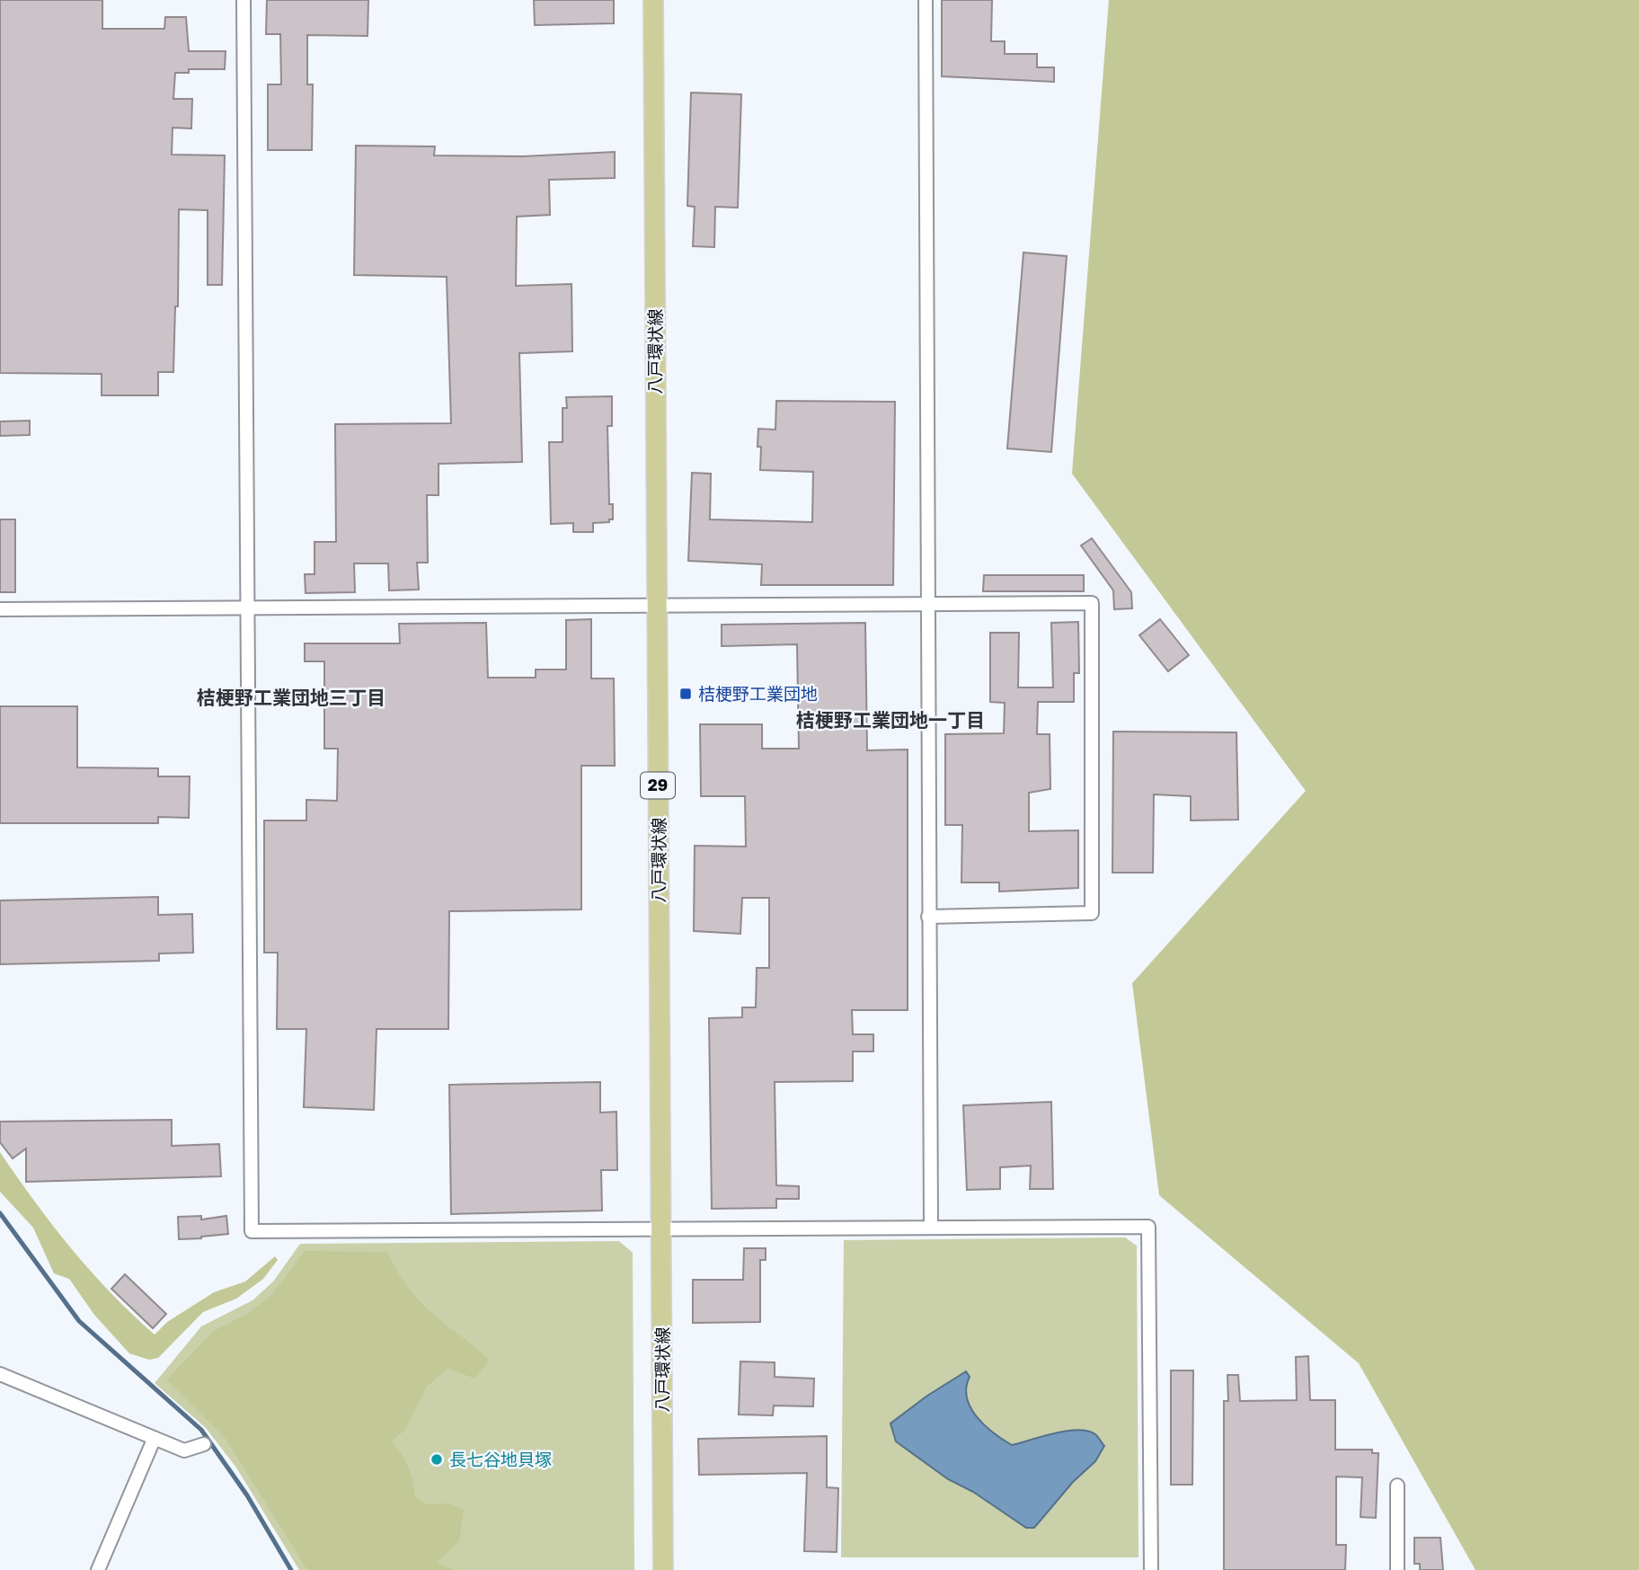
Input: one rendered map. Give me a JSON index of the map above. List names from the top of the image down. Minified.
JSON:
{"streets":{"main road":["八戸環状線","29"]},"districts":["桔梗野工業団地三丁目","桔梗野工業団地一丁目"],"places":{"transit":["桔梗野工業団地"],"other":["長七谷地貝塚"]}}
